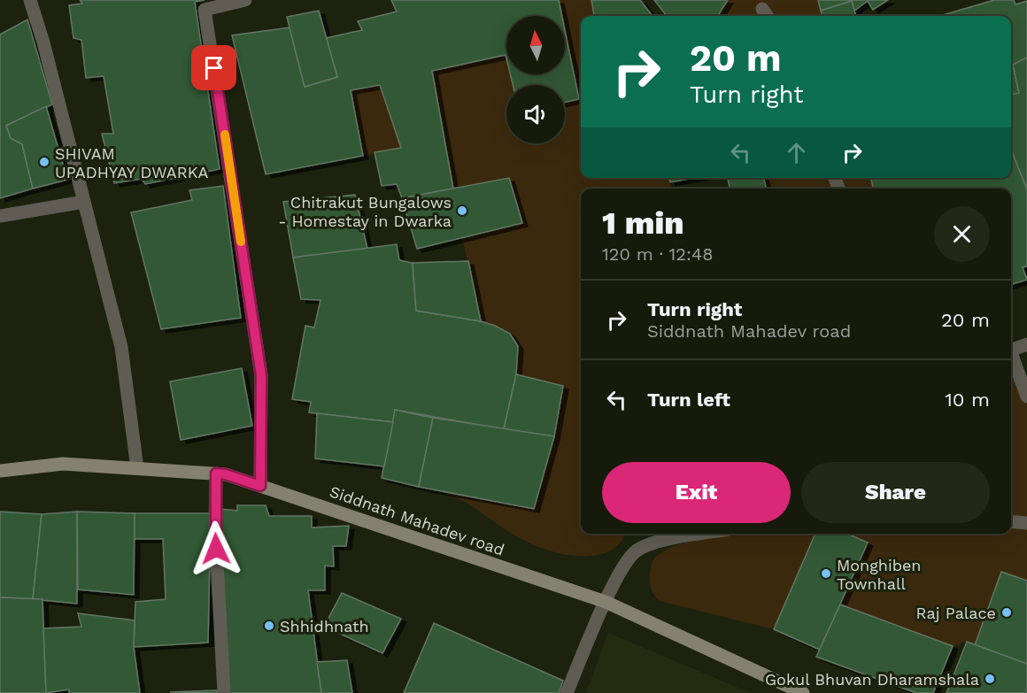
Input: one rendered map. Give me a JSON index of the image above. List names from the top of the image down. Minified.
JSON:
{"streets":{"main road":["Siddnath Mahadev road"]},"places":["SHIVAM UPADHYAY DWARKA","Chitrakut Bungalows - Homestay in Dwarka","Monghiben Townhall","Raj Palace","Shhidhnath","Gokul Bhuvan Dharamshala"],"north":"top","page":{"turn":["20 m","Turn right"],"heading":["1 min","120 m · 12:48"],"list":[{"name":"Turn right","note":"Siddnath Mahadev road","value":"20 m"},{"name":"Turn left","value":"10 m"}],"buttons":["Exit","Share"]}}
